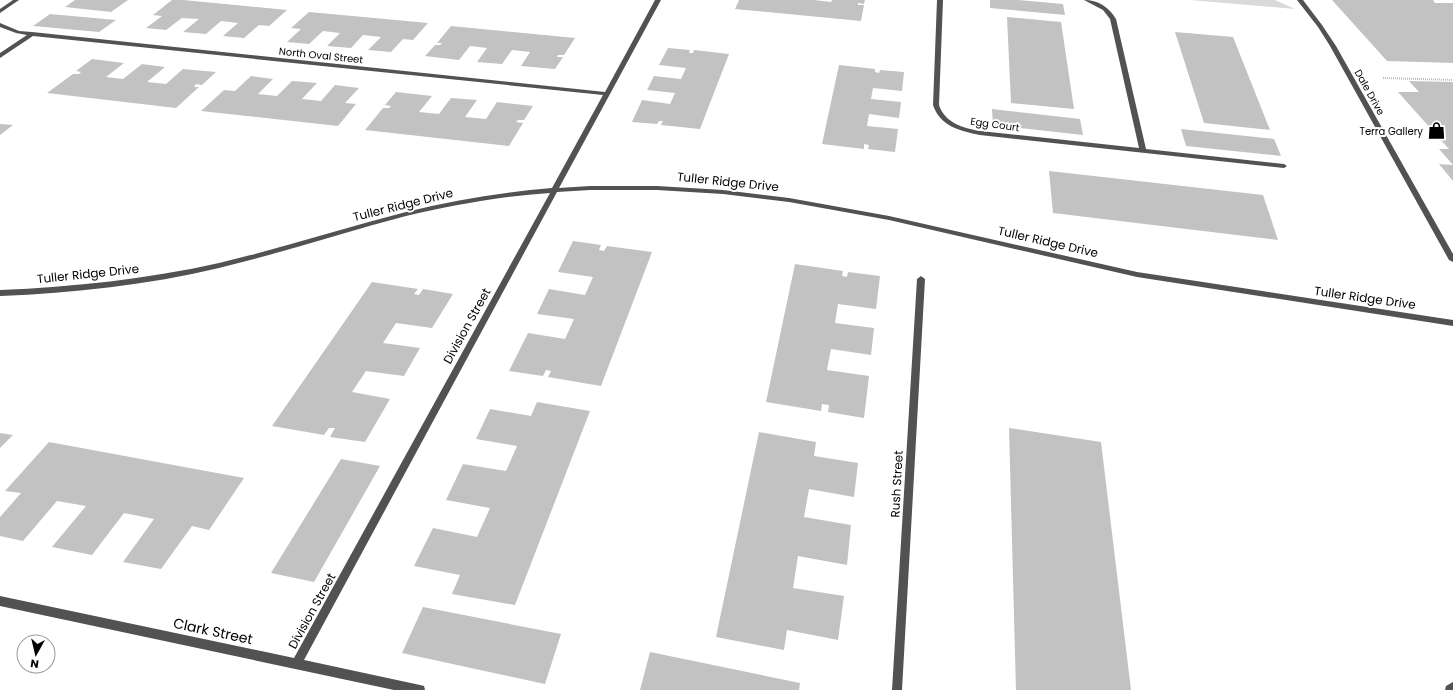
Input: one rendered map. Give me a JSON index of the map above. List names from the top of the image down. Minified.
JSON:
{"streets":{"street":["North Oval Street","Dale Drive","Egg Court","Tuller Ridge Drive","Division Street","Rush Street","Clark Street"]},"crossings":[["North Oval Street","Division Street"],["Tuller Ridge Drive","Division Street"],["Division Street","Clark Street"]],"places":{"shop":["Terra Gallery"]},"north":"bottom"}
